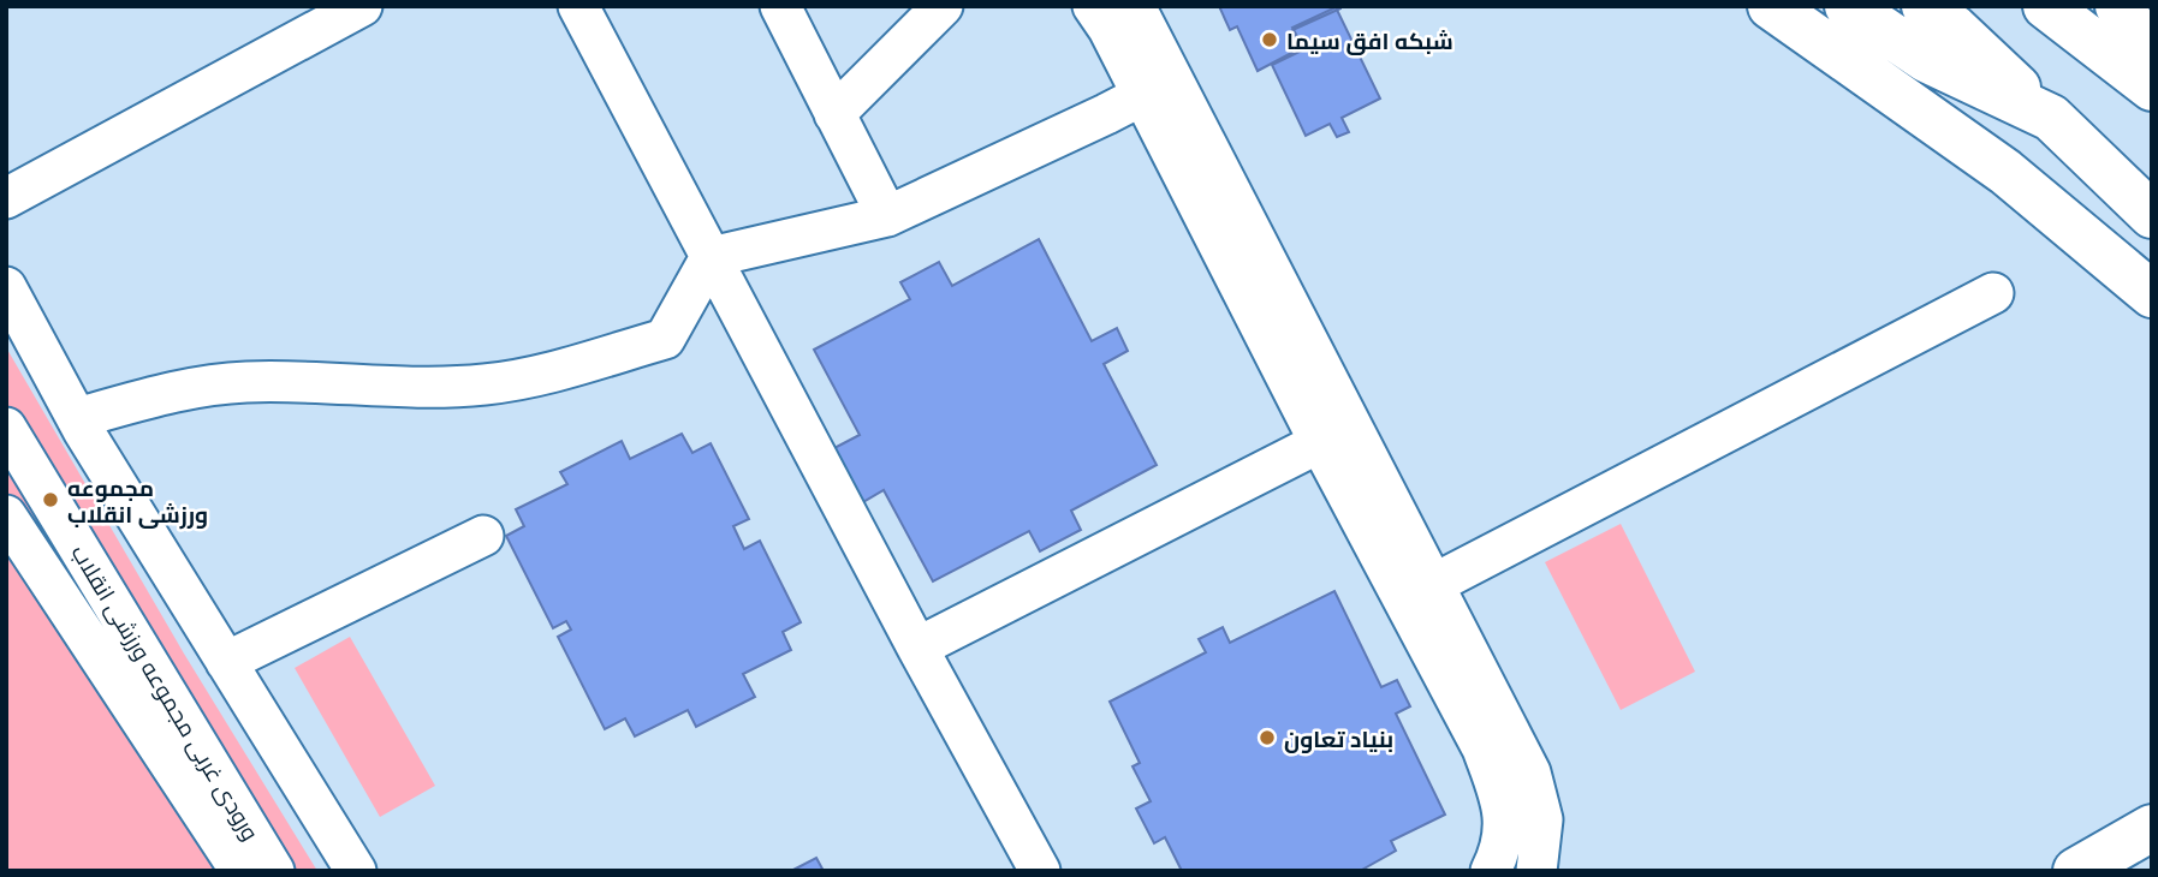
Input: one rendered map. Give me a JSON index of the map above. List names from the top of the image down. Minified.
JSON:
{"streets":{"lane":["ورودی غربی مجموعه ورزشی انقلاب"]},"places":["شبکه افق سیما","مجموعه ورزشی انقلاب","بنیاد تعاون"]}
